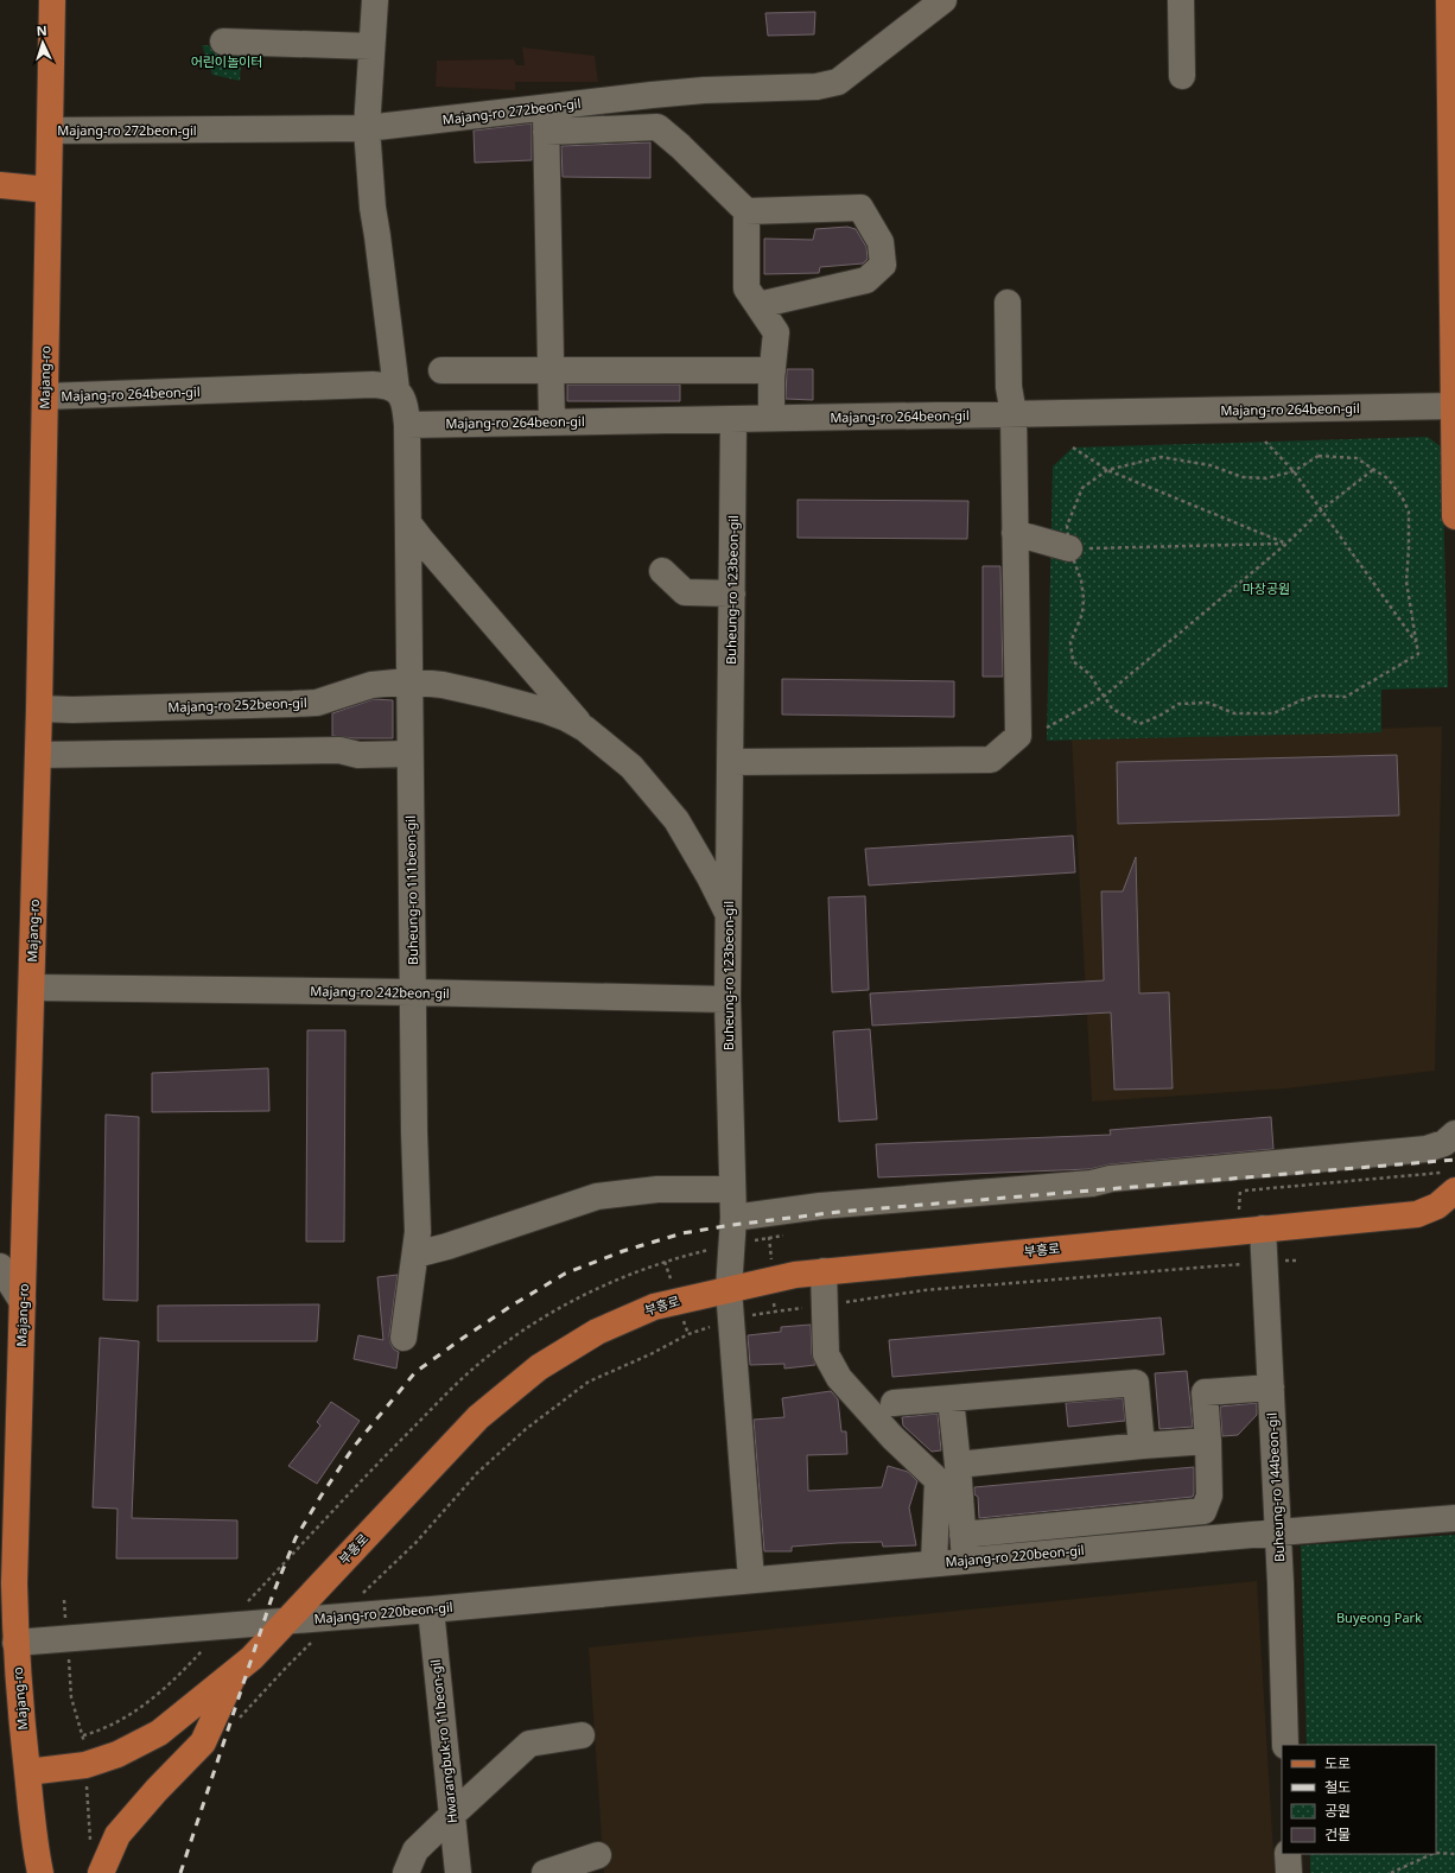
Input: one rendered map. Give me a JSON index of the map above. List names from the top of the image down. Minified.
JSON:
{"streets":{"main road":["Majang-ro","부흥로"],"street":["Majang-ro 272beon-gil","Majang-ro 264beon-gil","Buheung-ro 123beon-gil","Majang-ro 252beon-gil","Buheung-ro 111beon-gil","Majang-ro 242beon-gil","Buheung-ro 144beon-gil","Majang-ro 220beon-gil","Hwarangbuk-ro 11beon-gil"]},"crossings":[["Majang-ro 272beon-gil","Majang-ro"],["Majang-ro","Majang-ro 264beon-gil"],["Majang-ro","Majang-ro 252beon-gil"],["Majang-ro","Majang-ro 242beon-gil"],["Majang-ro","부흥로"],["Majang-ro","Majang-ro 220beon-gil"],["Majang-ro 264beon-gil","Buheung-ro 123beon-gil"],["Majang-ro 264beon-gil","Buheung-ro 111beon-gil"],["Buheung-ro 123beon-gil","Majang-ro 252beon-gil"],["Buheung-ro 123beon-gil","Majang-ro 242beon-gil"],["Buheung-ro 123beon-gil","부흥로"],["Majang-ro 252beon-gil","Buheung-ro 111beon-gil"],["Buheung-ro 111beon-gil","Majang-ro 242beon-gil"],["부흥로","Buheung-ro 144beon-gil"],["부흥로","Majang-ro 220beon-gil"],["Buheung-ro 144beon-gil","Majang-ro 220beon-gil"],["Majang-ro 220beon-gil","Hwarangbuk-ro 11beon-gil"]],"parks":["어린이놀이터","마장공원","Buyeong Park"],"legend":["도로","철도","공원","건물"],"north":"top"}
